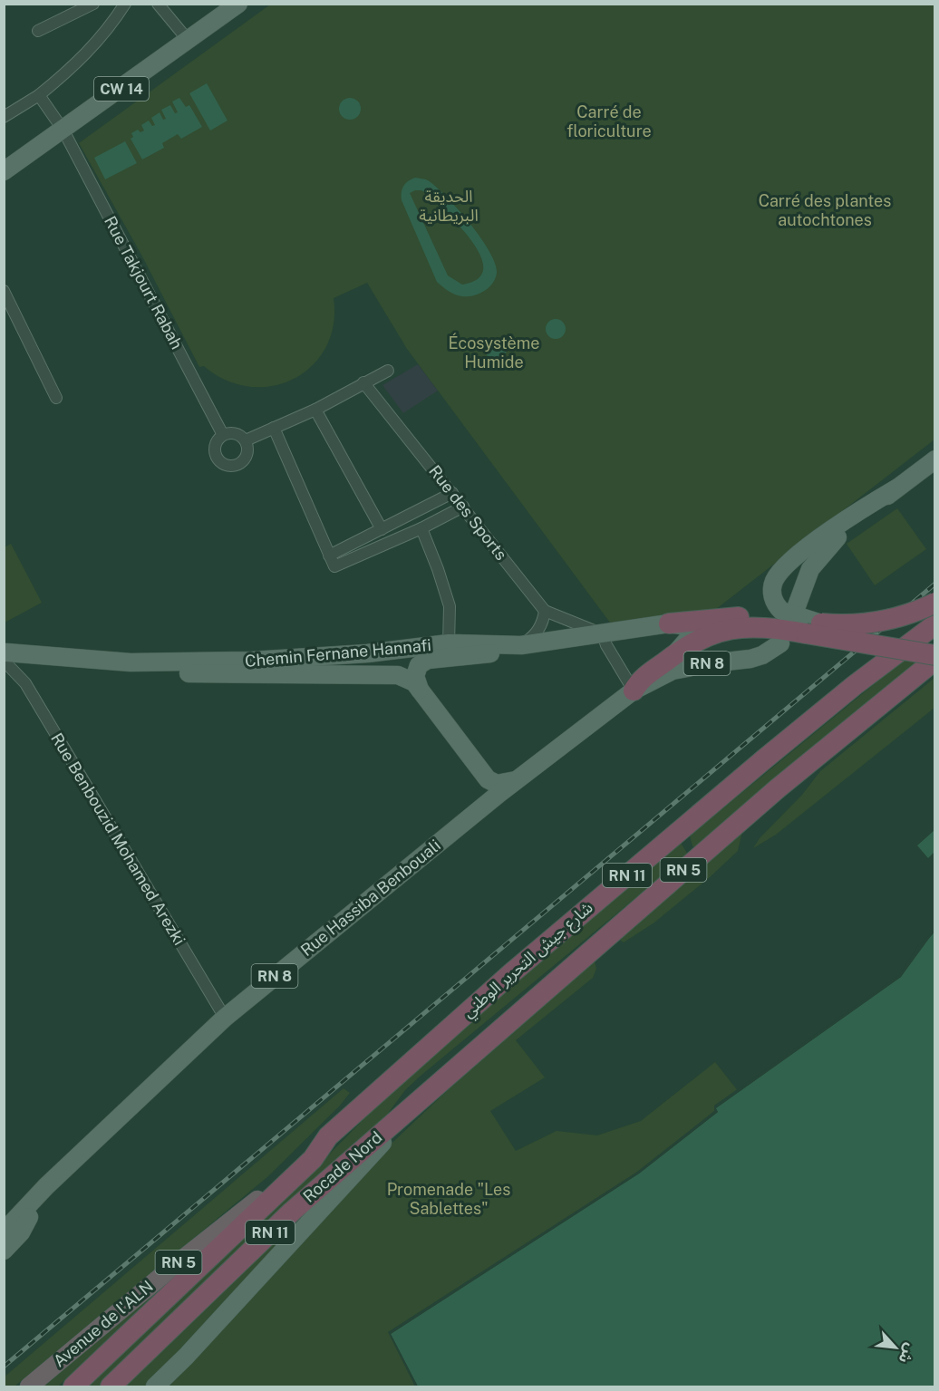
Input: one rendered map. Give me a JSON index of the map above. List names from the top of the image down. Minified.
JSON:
{"streets":{"highway":["RN 5","RN 11","شارع جيش التحرير الوطني","Rocade Nord","Avenue de l'ALN"],"main road":["CW 14","Chemin Fernane Hannafi","RN 8","Rue Hassiba Benbouali"],"street":["Rue Takjourt Rabah","Rue des Sports","Rue Benbouzid Mohamed Arezki"]},"crossings":[["CW 14","Rue Takjourt Rabah"],["Chemin Fernane Hannafi","Rue Benbouzid Mohamed Arezki"],["Chemin Fernane Hannafi","Rue Hassiba Benbouali"],["RN 8","Rue Hassiba Benbouali"],["Rue Benbouzid Mohamed Arezki","Rue Hassiba Benbouali"],["شارع جيش التحرير الوطني","Rocade Nord"],["شارع جيش التحرير الوطني","Avenue de l'ALN"],["Rocade Nord","Avenue de l'ALN"]],"parks":["Carré de floriculture","الحديقة البريطانية","Carré des plantes autochtones","Écosystème Humide","Promenade \"Les Sablettes\""],"north":"bottom right"}
